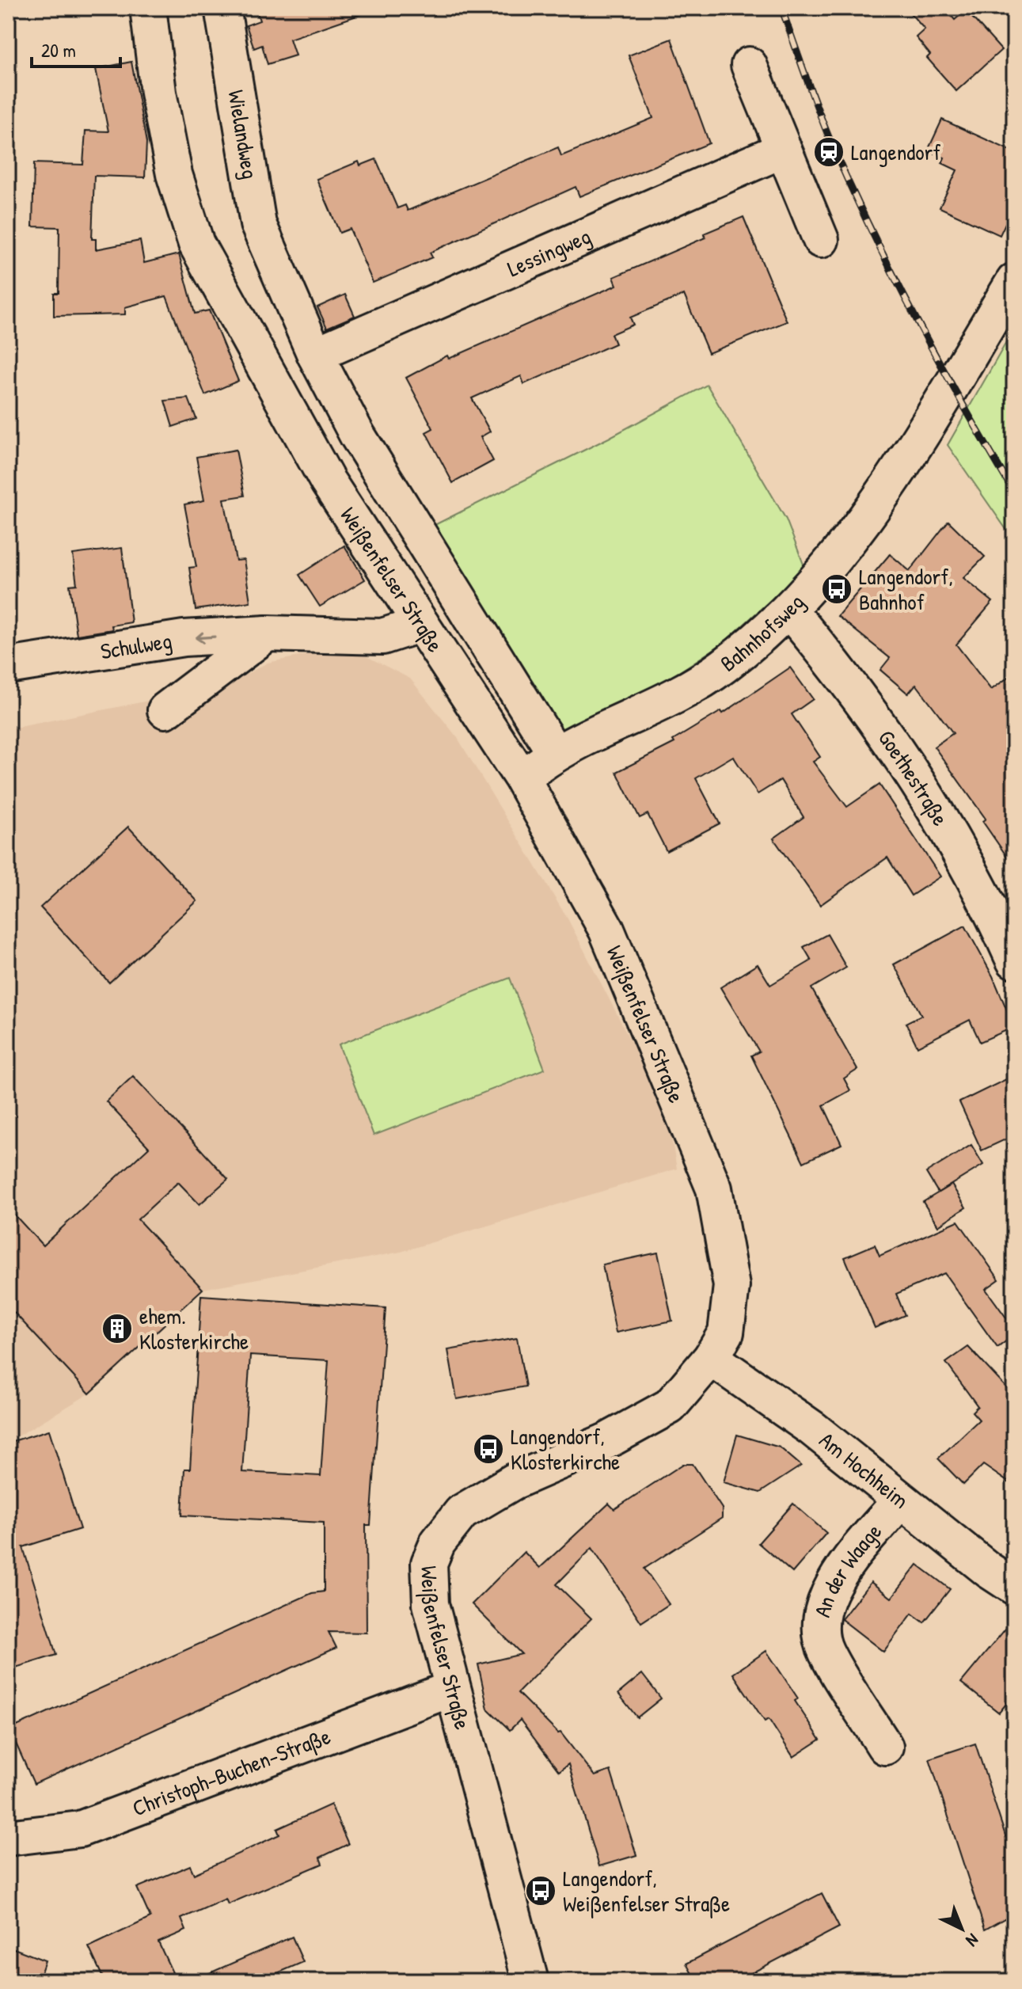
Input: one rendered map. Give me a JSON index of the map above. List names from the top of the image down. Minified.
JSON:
{"streets":{"street":["Wielandweg","Lessingweg","Weißenfelser Straße","Bahnhofsweg","Schulweg","Goethestraße","Am Hochheim","An der Waage","Christoph-Buchen-Straße"]},"crossings":[["Wielandweg","Lessingweg"],["Weißenfelser Straße","Bahnhofsweg"],["Weißenfelser Straße","Schulweg"],["Weißenfelser Straße","Am Hochheim"],["Weißenfelser Straße","Christoph-Buchen-Straße"],["Bahnhofsweg","Goethestraße"],["Am Hochheim","An der Waage"]],"one_way":["Schulweg"],"places":{"station":["Langendorf"],"bus stop":["Langendorf, Bahnhof","Langendorf, Klosterkirche","Langendorf, Weißenfelser Straße"],"building":["ehem. Klosterkirche"]},"scale_bar":"20 m","north":"bottom right"}
